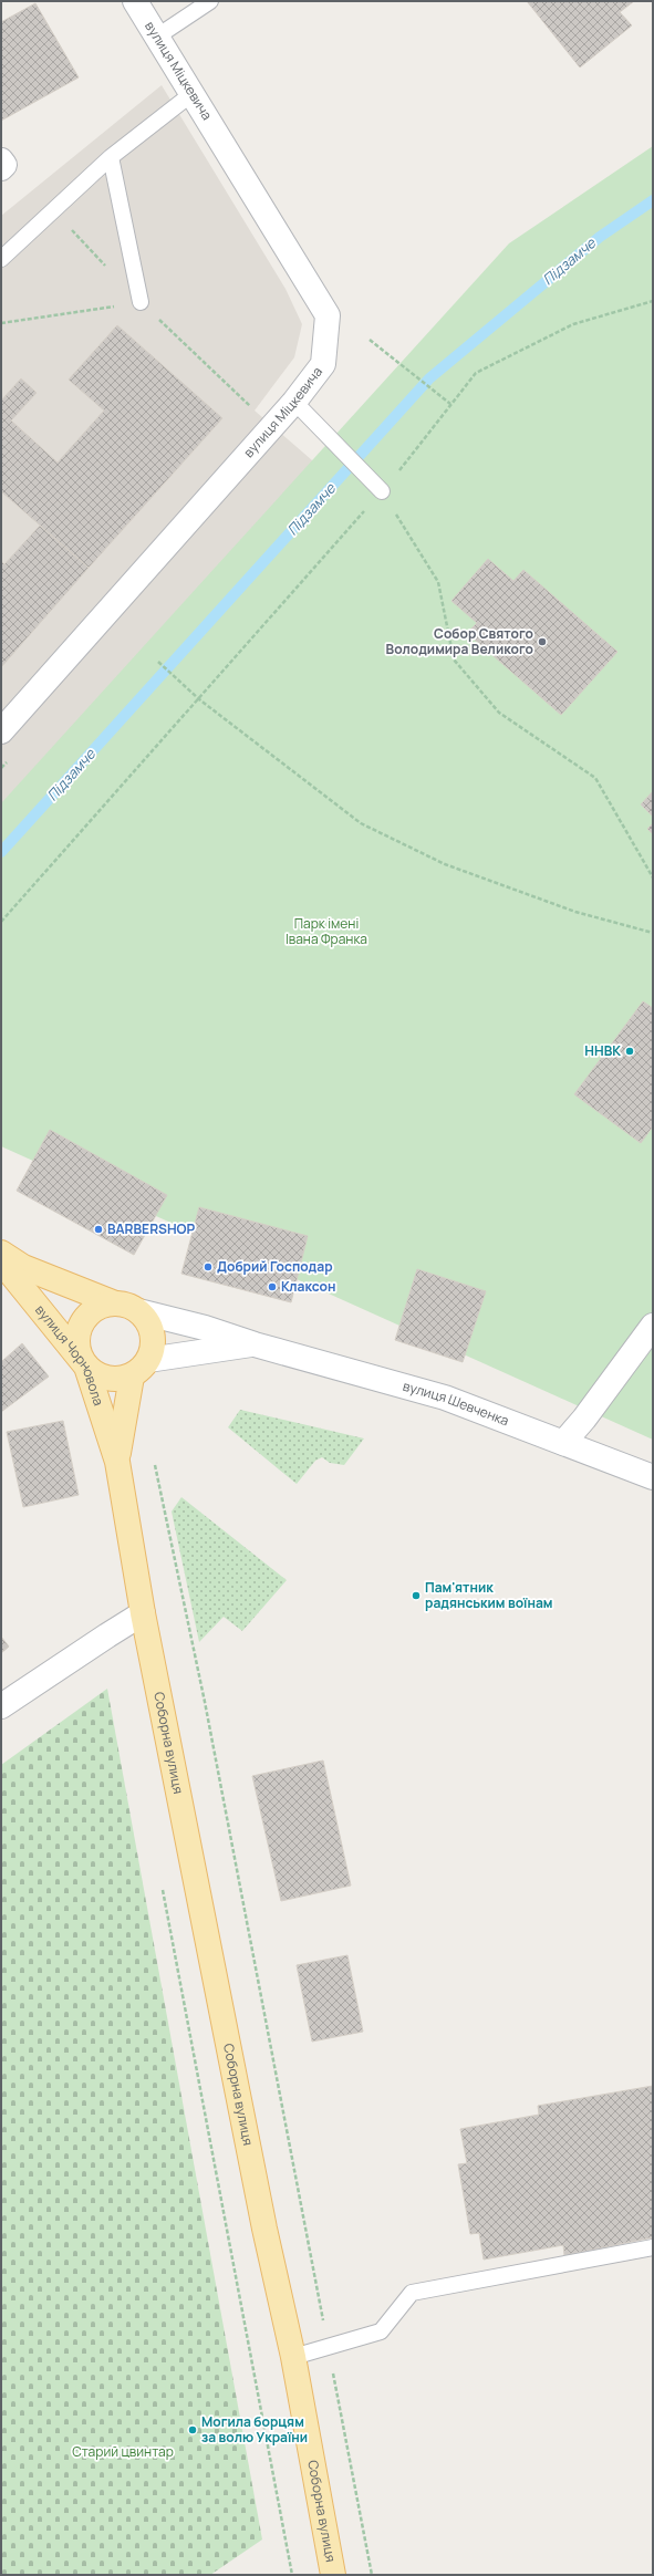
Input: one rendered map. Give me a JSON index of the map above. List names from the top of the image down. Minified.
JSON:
{"streets":{"main road":["вулиця Чорновола","Соборна вулиця"],"street":["вулиця Міцкевича","вулиця Шевченка"]},"crossings":[["вулиця Чорновола","вулиця Шевченка"],["вулиця Чорновола","Соборна вулиця"]],"water":["Підзамче"],"parks":["Парк імені Івана Франка","Старий цвинтар"],"places":["Собор Святого Володимира Великого","ННВК","BARBERSHOP","Добрий Господар","Клаксон","Пам'ятник радянським воїнам","Могила борцям за волю України"]}
